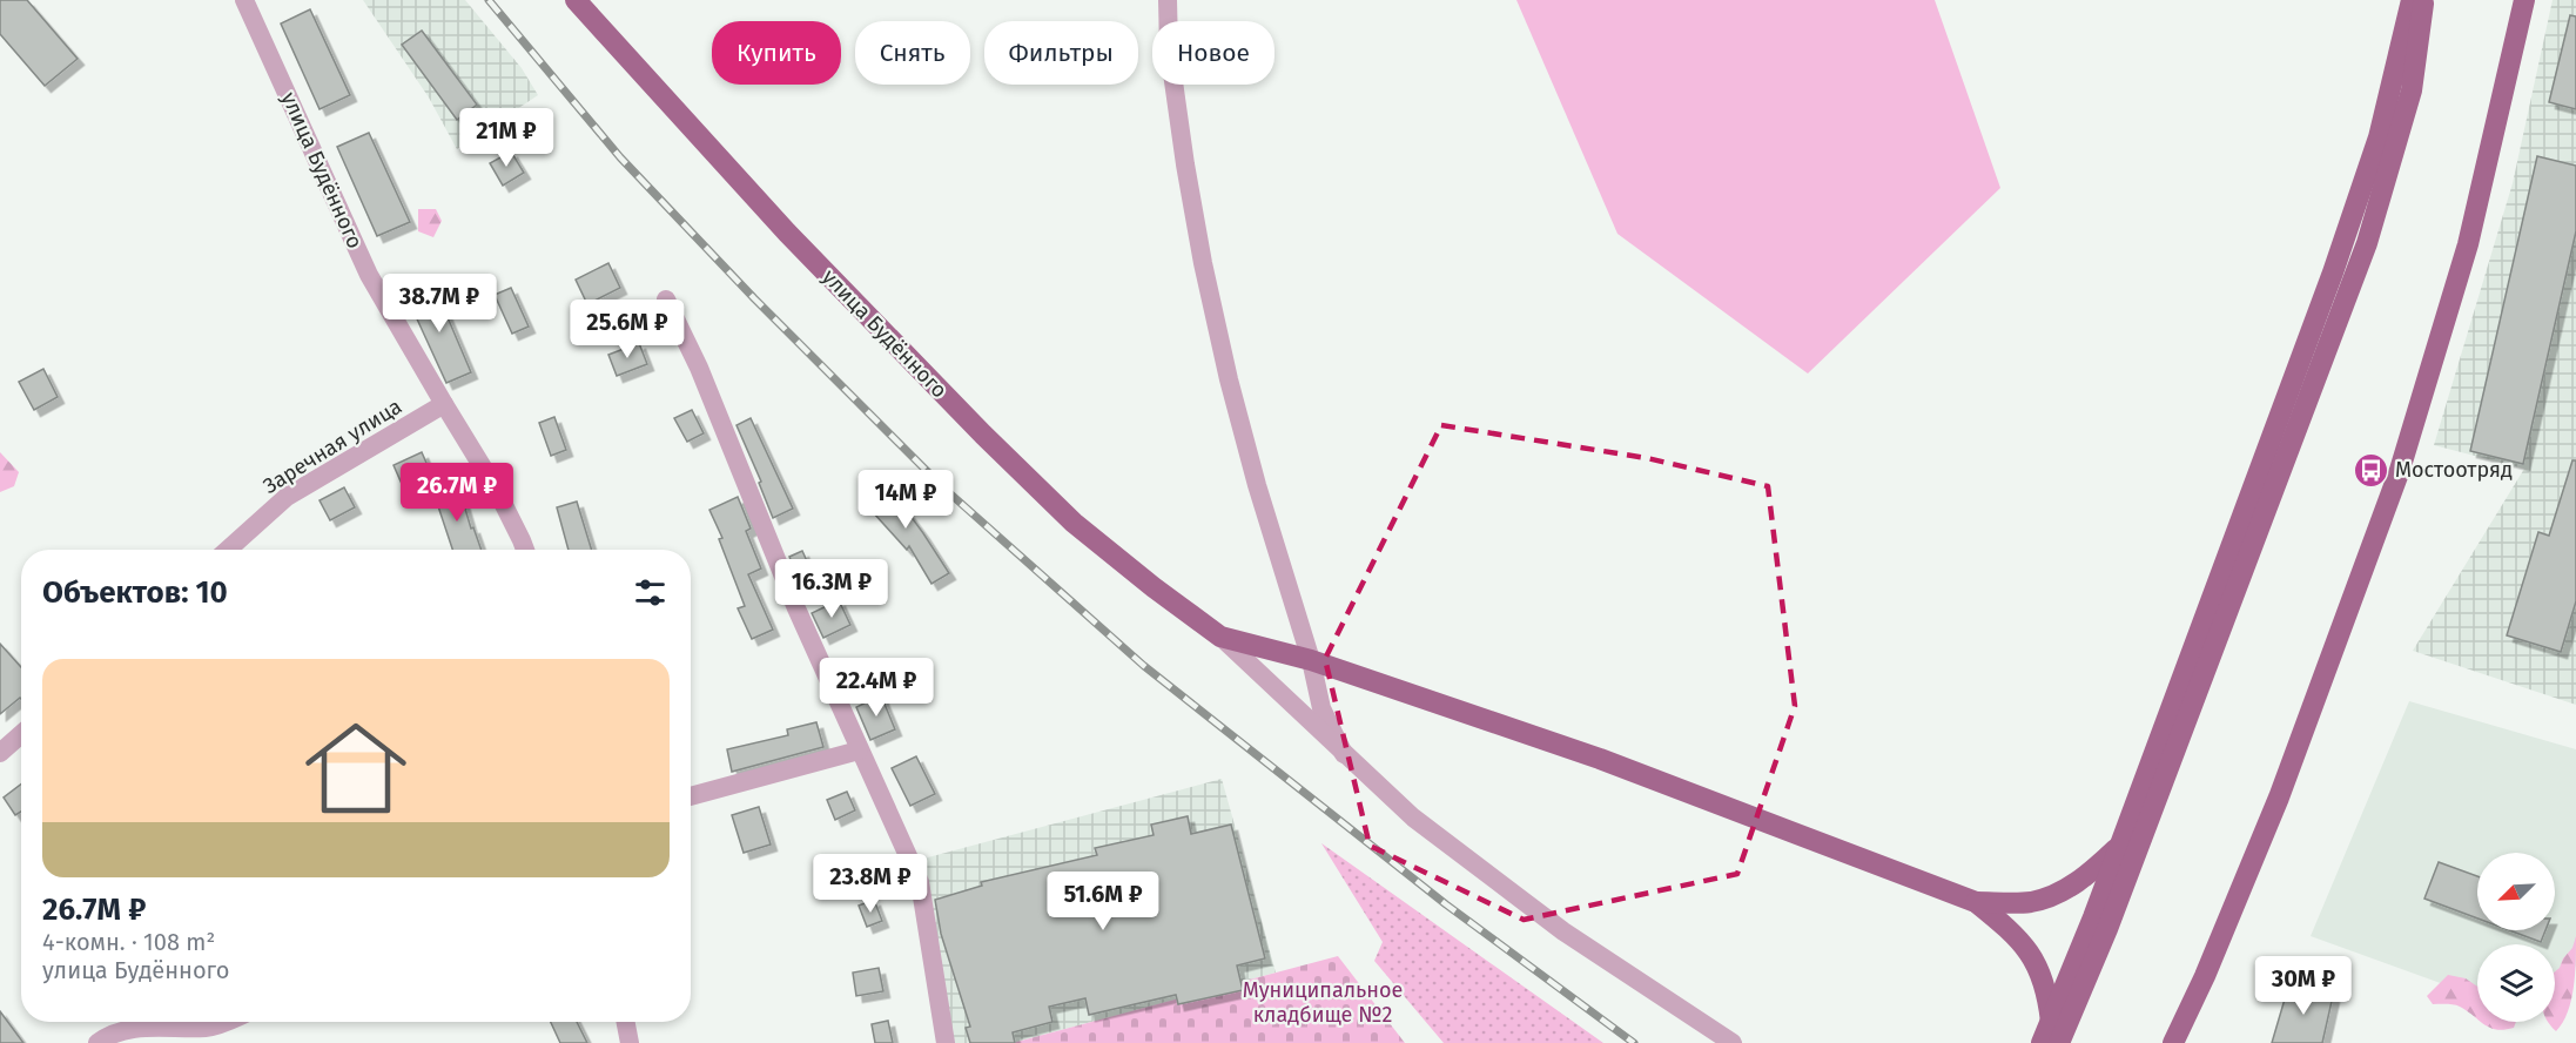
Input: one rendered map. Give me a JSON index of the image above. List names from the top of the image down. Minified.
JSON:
{"streets":{"main road":["улица Будённого"],"street":["Заречная улица"]},"crossings":[["улица Будённого","Заречная улица"]],"parks":["Муниципальное кладбище №2"],"places":{"bus stop":["Мостоотряд"]},"north":"bottom left","page":{"chip":["Купить","Снять","Фильтры","Новое"],"price":["21M ₽","38.7M ₽","25.6M ₽","26.7M ₽","14M ₽","16.3M ₽","22.4M ₽","23.8M ₽","51.6M ₽","30M ₽"],"heading":"Объектов: 10","list":[{"name":"26.7M ₽","note":"4-комн. · 108 m² · улица Будённого"}]}}
